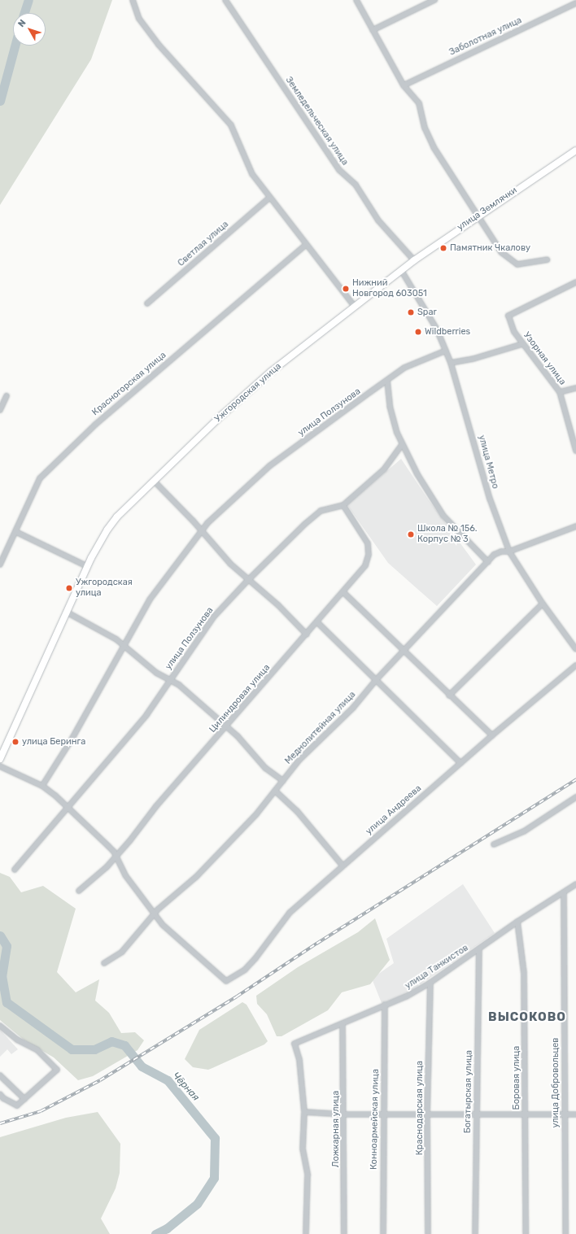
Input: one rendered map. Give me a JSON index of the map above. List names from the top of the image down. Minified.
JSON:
{"streets":{"main road":["улица Землячки","Ужгородская улица"],"street":["Заболотная улица","Земледельческая улица","Светлая улица","Узорная улица","Красногорская улица","улица Ползунова","улица Метро","Цилиндровая улица","Меднолитейная улица","улица Андреева","улица Танкистов","Боровая улица","улица Добровольцев","Богатырская улица","Краснодарская улица","Конноармейская улица","Ложкарная улица"]},"crossings":[["Земледельческая улица","улица Землячки"],["улица Землячки","Ужгородская улица"],["улица Землячки","улица Метро"],["Ужгородская улица","улица Метро"],["улица Ползунова","улица Метро"],["улица Ползунова","Цилиндровая улица"],["улица Метро","Меднолитейная улица"],["Меднолитейная улица","улица Андреева"],["улица Танкистов","Боровая улица"],["улица Танкистов","улица Добровольцев"],["улица Танкистов","Богатырская улица"],["улица Танкистов","Краснодарская улица"],["улица Танкистов","Конноармейская улица"],["улица Танкистов","Ложкарная улица"]],"districts":["ВЫСОКОВО"],"water":["Чёрная"],"places":["Памятник Чкалову","Нижний Новгород 603051","Spar","Wildberries","Школа № 156. Корпус № 3","Ужгородская улица","улица Беринга"],"north":"top left"}
